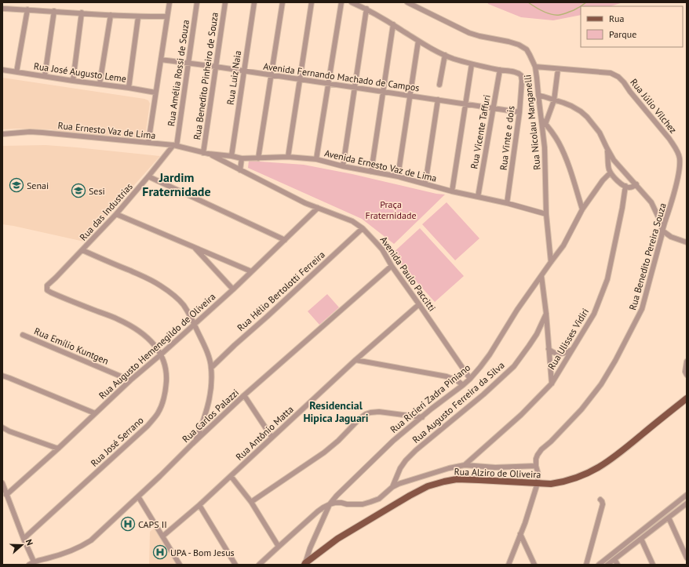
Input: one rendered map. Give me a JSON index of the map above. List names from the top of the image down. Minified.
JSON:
{"streets":{"main road":["Rua Alziro de Oliveira"],"street":["Rua José Augusto Leme","Rua Amélia Rossi de Souza","Rua Benedito Pinheiro de Souza","Avenida Fernando Machado de Campos","Rua Luiz Naia","Rua Júlio Vilchez","Rua Nicolau Manganelli","Rua Ernesto Vaz de Lima","Rua Vicente Taffuri","Rua Vinte e dois","Avenida Ernesto Vaz de Lima","Rua das Industrias","Rua Benedito Pereira Souza","Avenida Paulo Paccitti","Rua Hélio Bertolotti Ferreira","Rua Ulisses Vidiri","Rua Emílio Kuntgen","Rua Augusto Hemenegildo de Oliveira","Rua Ricieri Zadra Piniano","Rua Augusto Ferreira da Silva","Rua Carlos Palazzi","Rua Antônio Matta","Rua José Serrano"]},"crossings":[["Rua Amélia Rossi de Souza","Avenida Fernando Machado de Campos"],["Rua Amélia Rossi de Souza","Rua Ernesto Vaz de Lima"],["Rua Amélia Rossi de Souza","Rua das Industrias"],["Rua Benedito Pinheiro de Souza","Avenida Fernando Machado de Campos"],["Rua Benedito Pinheiro de Souza","Rua Ernesto Vaz de Lima"],["Avenida Fernando Machado de Campos","Rua Luiz Naia"],["Avenida Fernando Machado de Campos","Rua Vicente Taffuri"],["Avenida Fernando Machado de Campos","Rua Vinte e dois"],["Rua Luiz Naia","Avenida Ernesto Vaz de Lima"],["Rua Júlio Vilchez","Rua Benedito Pereira Souza"],["Rua Nicolau Manganelli","Avenida Ernesto Vaz de Lima"],["Rua Nicolau Manganelli","Rua Ricieri Zadra Piniano"],["Rua Ernesto Vaz de Lima","Avenida Ernesto Vaz de Lima"],["Rua Ernesto Vaz de Lima","Rua das Industrias"],["Rua Ernesto Vaz de Lima","Avenida Paulo Paccitti"],["Rua Vicente Taffuri","Rua Vinte e dois"],["Rua Vicente Taffuri","Avenida Ernesto Vaz de Lima"],["Rua Vinte e dois","Avenida Ernesto Vaz de Lima"],["Avenida Ernesto Vaz de Lima","Avenida Paulo Paccitti"],["Rua das Industrias","Rua José Serrano"],["Rua Benedito Pereira Souza","Rua Alziro de Oliveira"],["Avenida Paulo Paccitti","Rua Hélio Bertolotti Ferreira"],["Avenida Paulo Paccitti","Rua Augusto Hemenegildo de Oliveira"],["Avenida Paulo Paccitti","Rua Ricieri Zadra Piniano"],["Avenida Paulo Paccitti","Rua Carlos Palazzi"],["Avenida Paulo Paccitti","Rua Antônio Matta"],["Rua Emílio Kuntgen","Rua Augusto Hemenegildo de Oliveira"],["Rua Augusto Hemenegildo de Oliveira","Rua José Serrano"],["Rua Ricieri Zadra Piniano","Rua Alziro de Oliveira"]],"districts":["Jardim Fraternidade","Residencial Hipica Jaguari"],"parks":["Praça Fraternidade"],"places":{"school or university":["Senai","Sesi"],"hospital":["CAPS II","UPA - Bom Jesus"]},"legend":["Rua","Parque"],"north":"right"}
